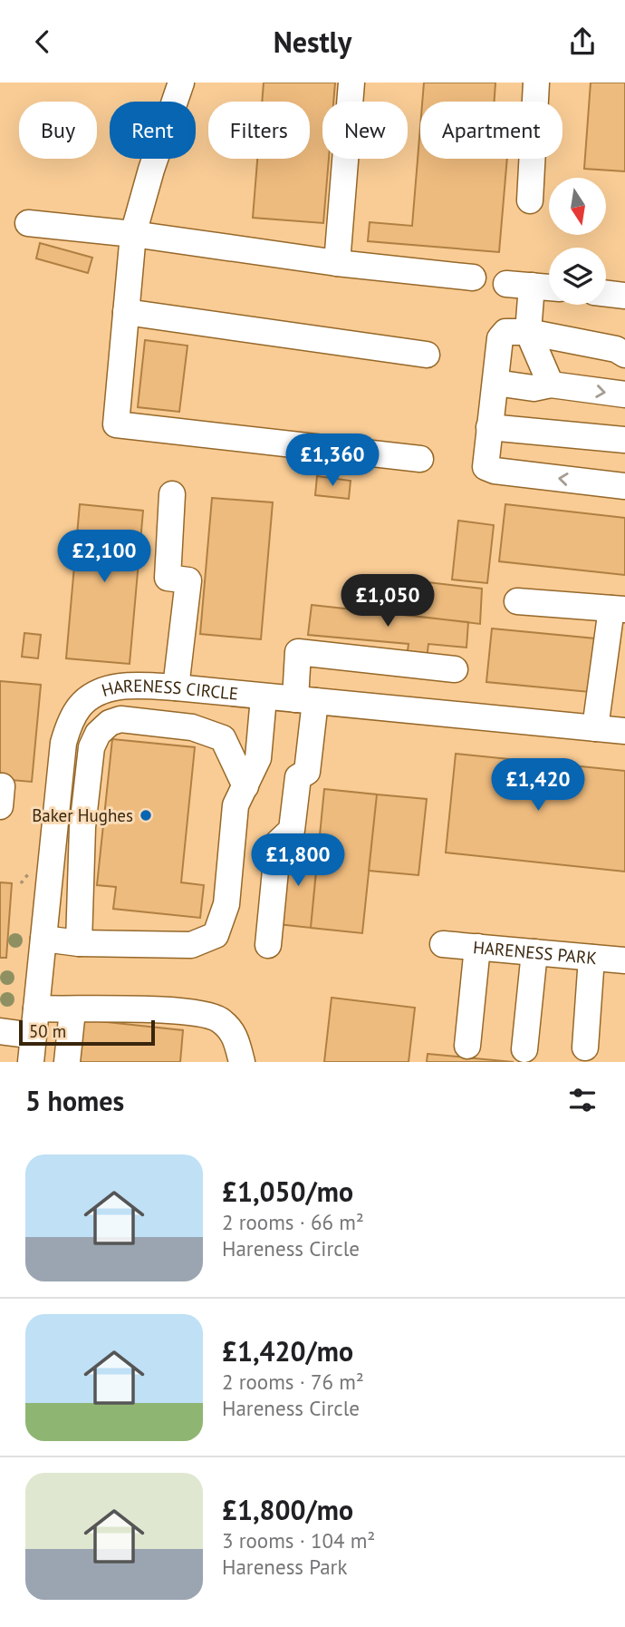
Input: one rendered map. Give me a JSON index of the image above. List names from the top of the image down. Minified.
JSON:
{"streets":{"street":["HARENESS CIRCLE","HARENESS PARK"]},"places":["Baker Hughes"],"scale_bar":"50 m","north":"bottom","page":{"header":"Nestly","chip":["Buy","Rent","Filters","New","Apartment"],"price":["£1,360","£2,100","£1,050","£1,420","£1,800"],"scale":"50 m","heading":"5 homes","list":[{"name":"£1,050/mo","note":"2 rooms · 66 m² · Hareness Circle"},{"name":"£1,420/mo","note":"2 rooms · 76 m² · Hareness Circle"},{"name":"£1,800/mo","note":"3 rooms · 104 m² · Hareness Park"}]}}
